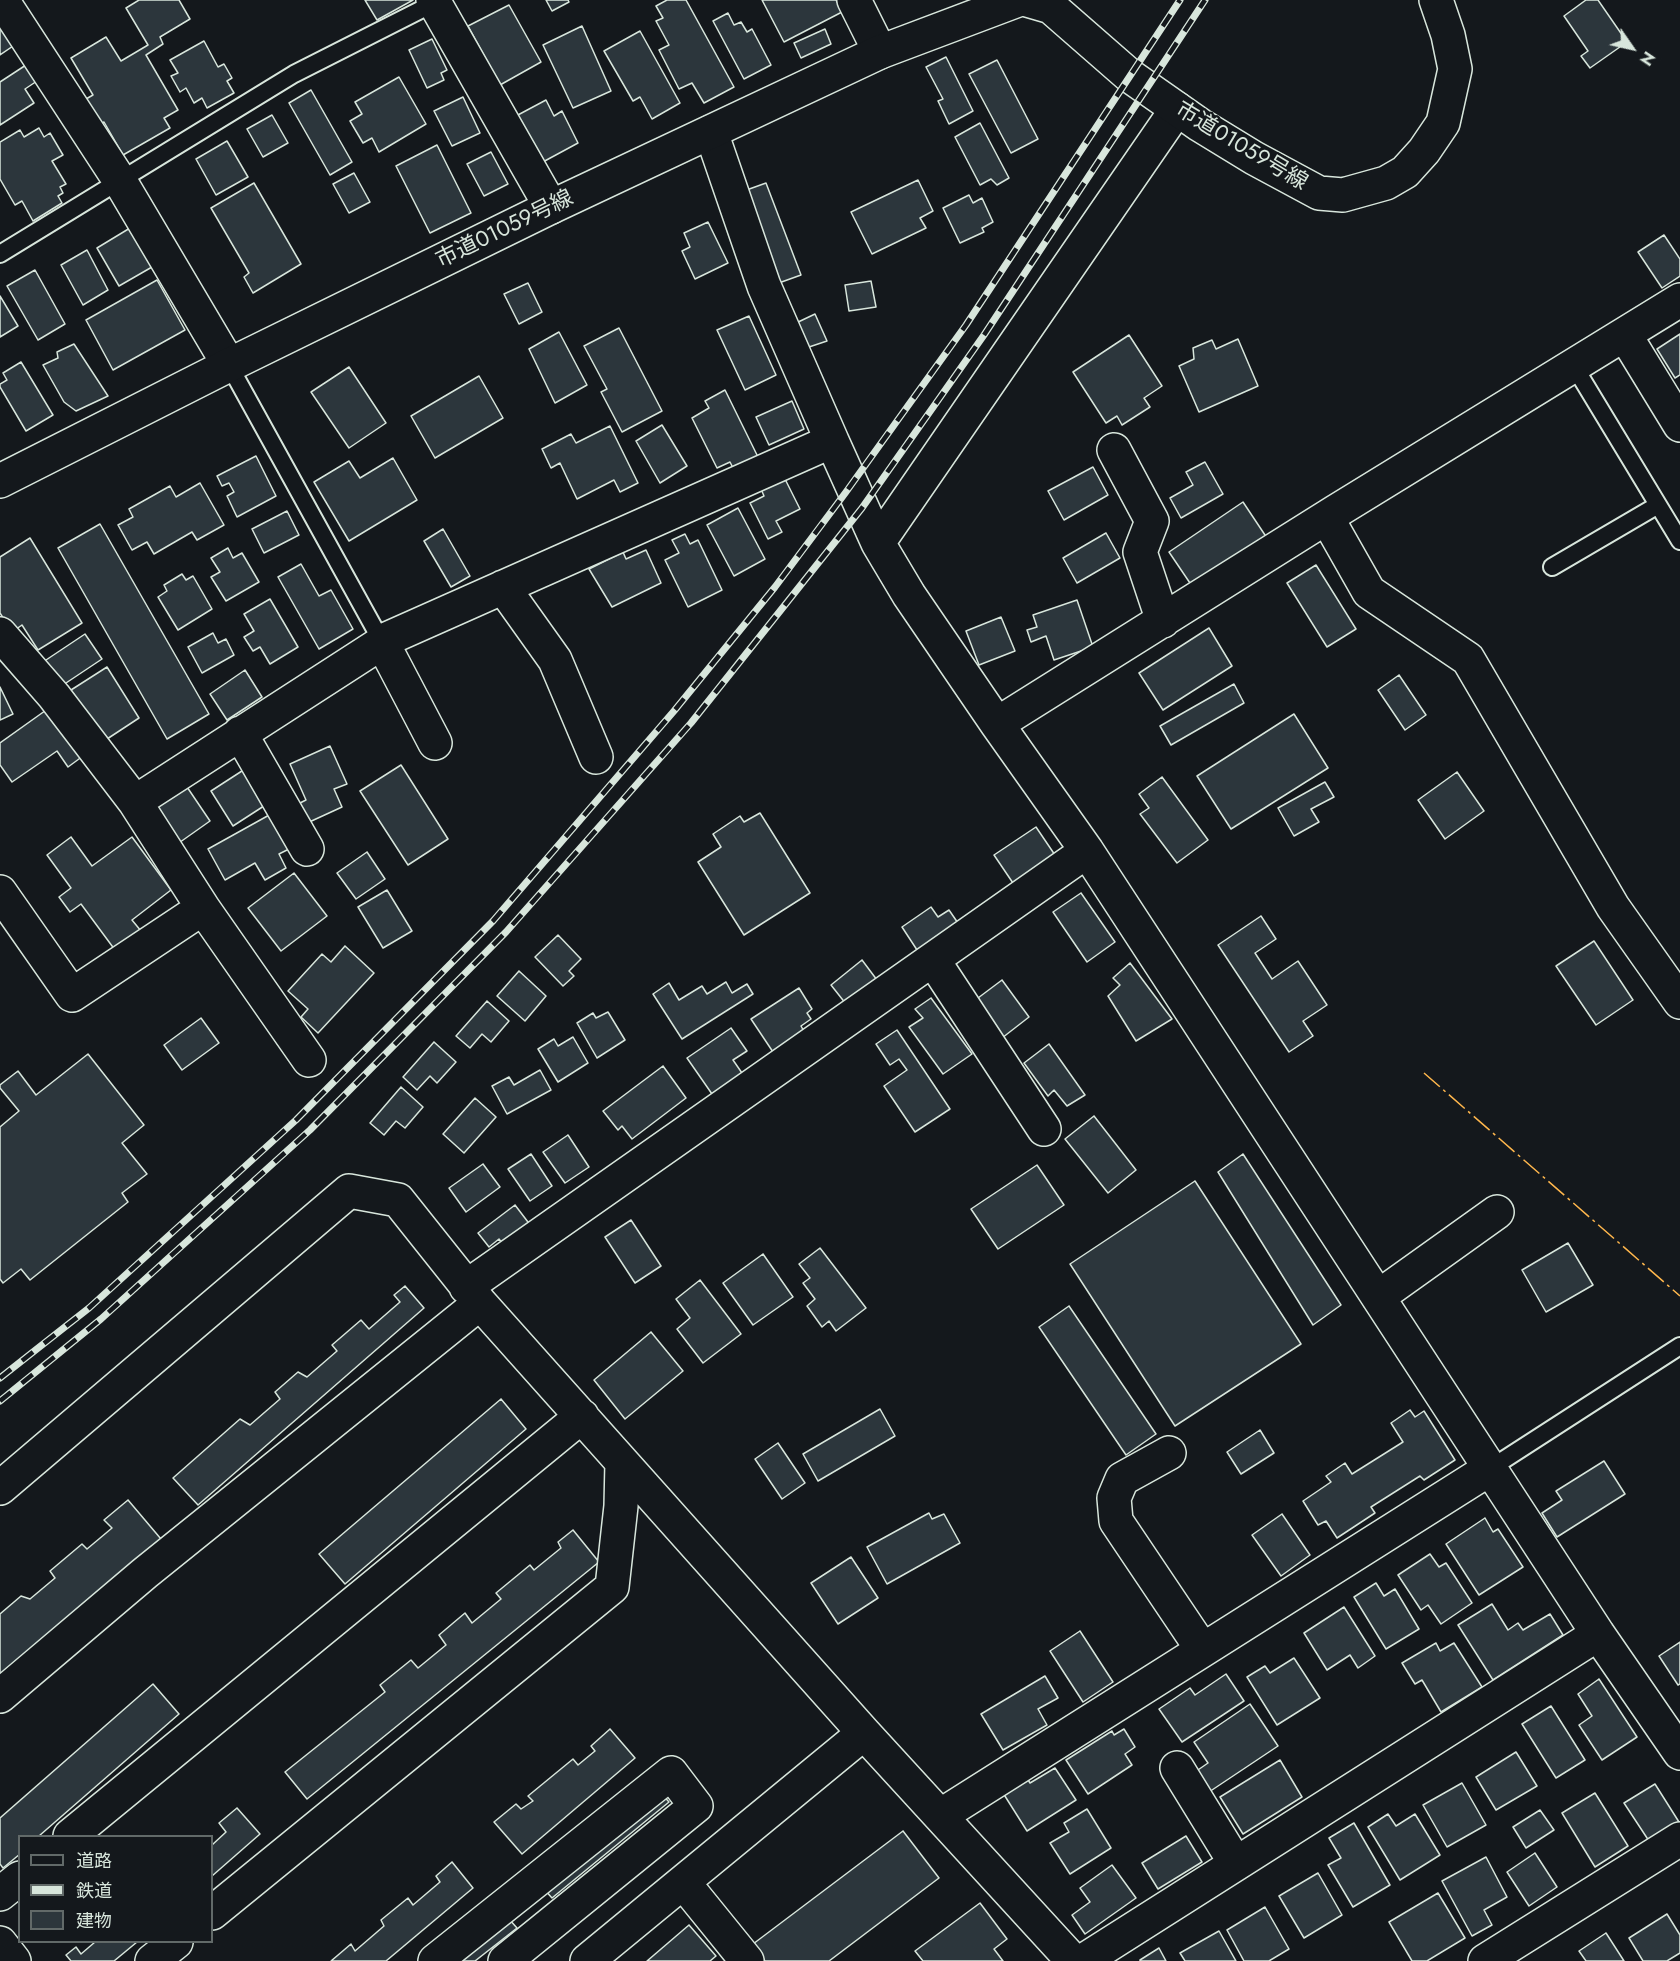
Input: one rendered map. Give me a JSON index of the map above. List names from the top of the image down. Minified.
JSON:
{"streets":{"street":["市道01059号線"]},"legend":["道路","鉄道","建物"],"north":"bottom right"}
